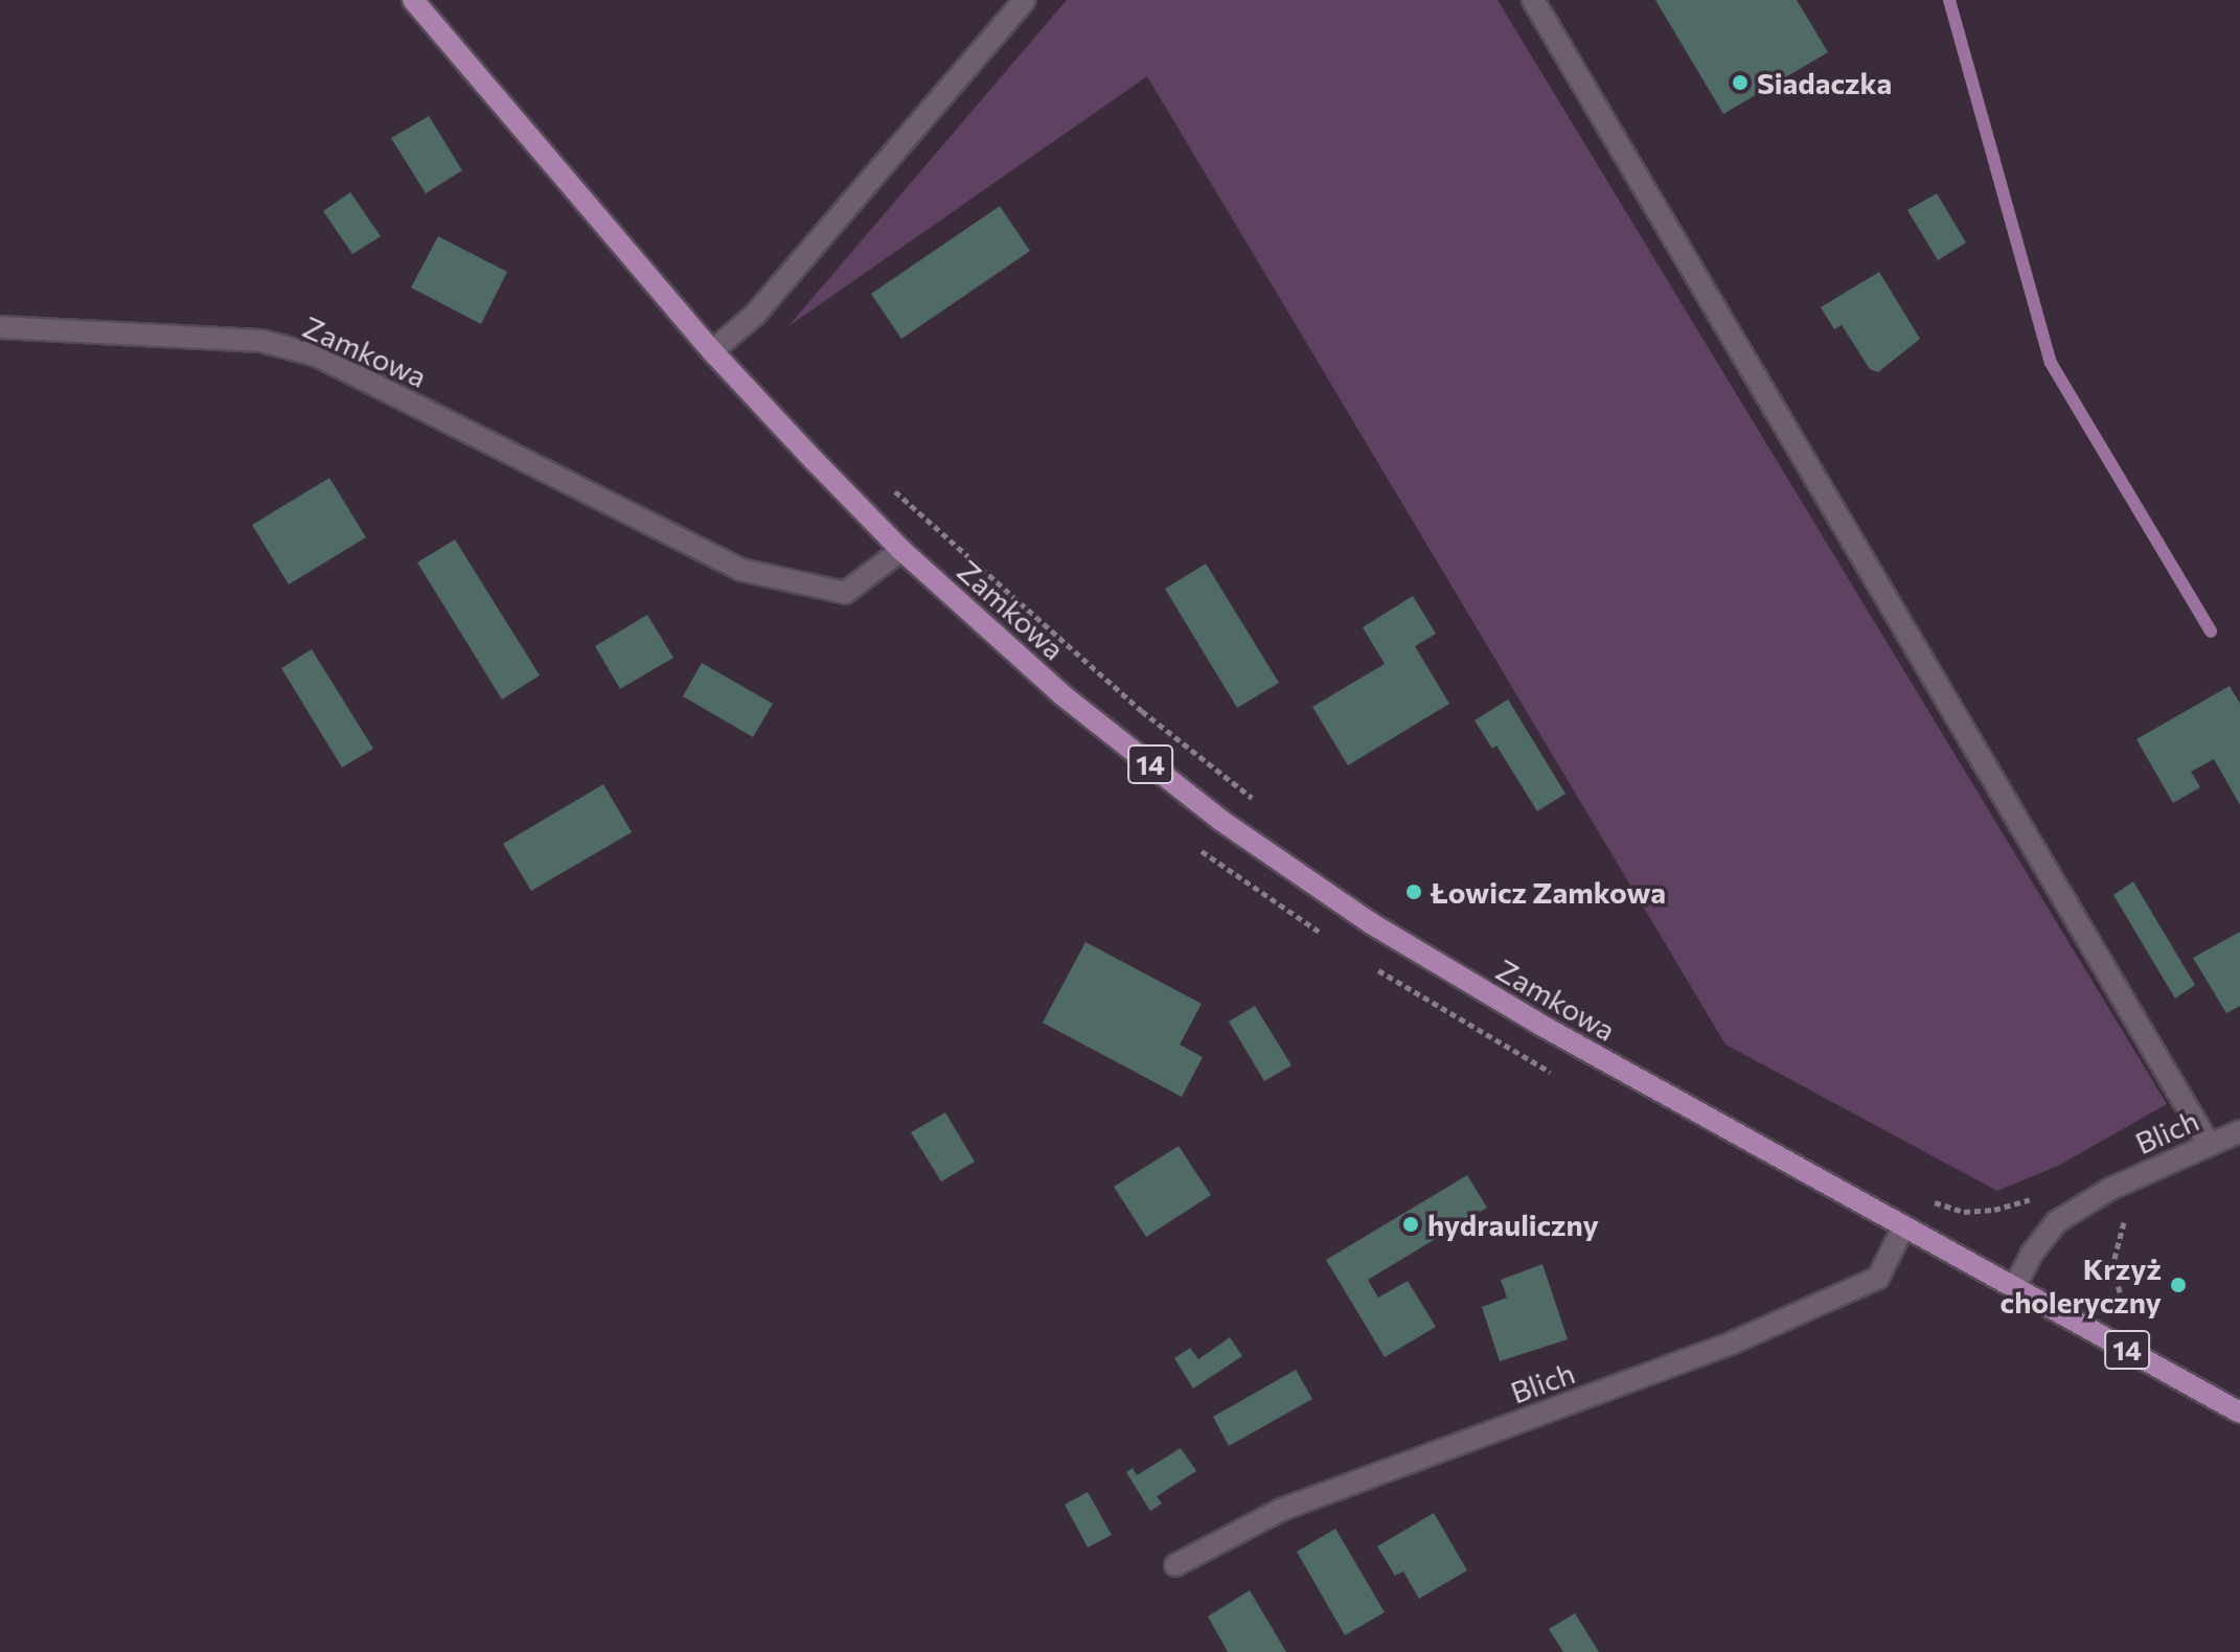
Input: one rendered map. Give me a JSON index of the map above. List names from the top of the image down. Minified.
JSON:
{"streets":{"main road":["Zamkowa","14"],"street":["Blich"]},"crossings":[["Zamkowa","Blich"]],"places":["Siadaczka","Łowicz Zamkowa","hydrauliczny","Krzyż choleryczny"]}
